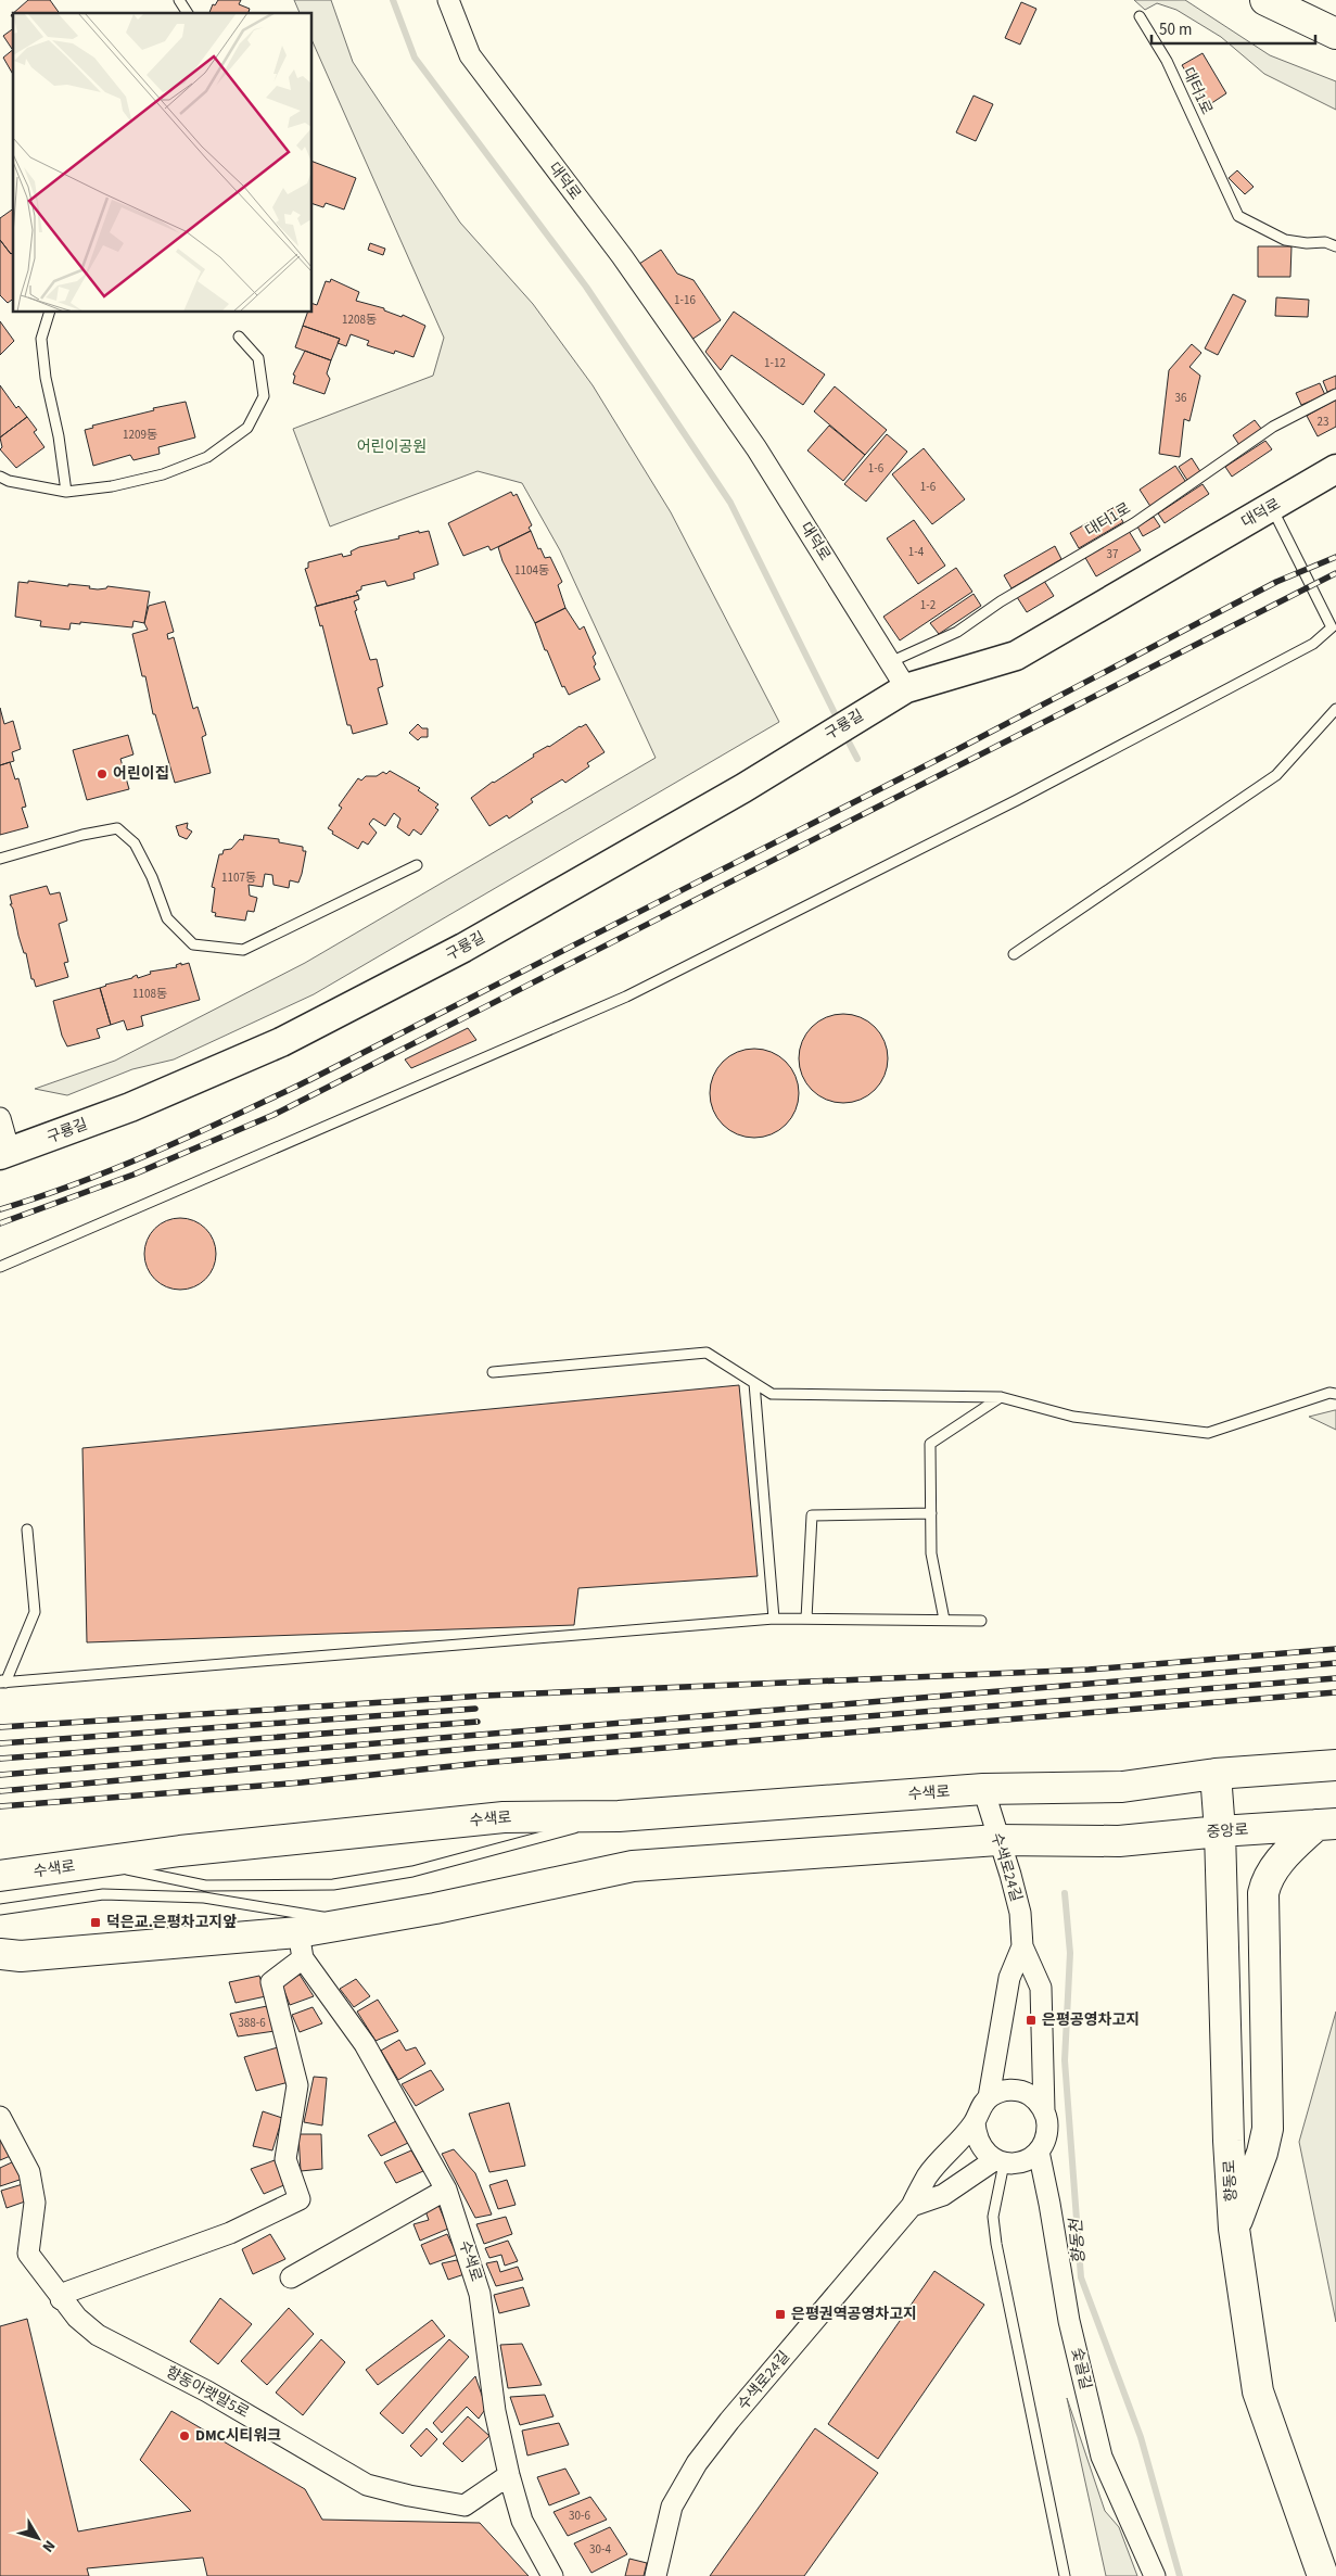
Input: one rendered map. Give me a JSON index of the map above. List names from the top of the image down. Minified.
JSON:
{"streets":{"main road":["대덕로","구룡길","수색로","중앙로","향동로"],"street":["수색로24길","숯골길","향동아랫말5로"],"lane":["대터1로"]},"crossings":[["대터1로","대덕로"],["대덕로","구룡길"],["수색로","수색로24길"],["수색로","향동아랫말5로"],["중앙로","수색로24길"],["중앙로","향동로"],["수색로24길","숯골길"]],"water":["향동천"],"parks":["어린이공원"],"places":{"other":["어린이집","DMC시티워크"],"transit":["덕은교.은평차고지앞","은평공영차고지","은평권역공영차고지"]},"house_numbers":["1-16","1208동","1-12","36","23","1209동","1-6","1-6","1-4","37","1104동","1-2","1107동","1108동","388-6","30-6","30-4"],"scale_bar":"50 m","north":"bottom right"}
